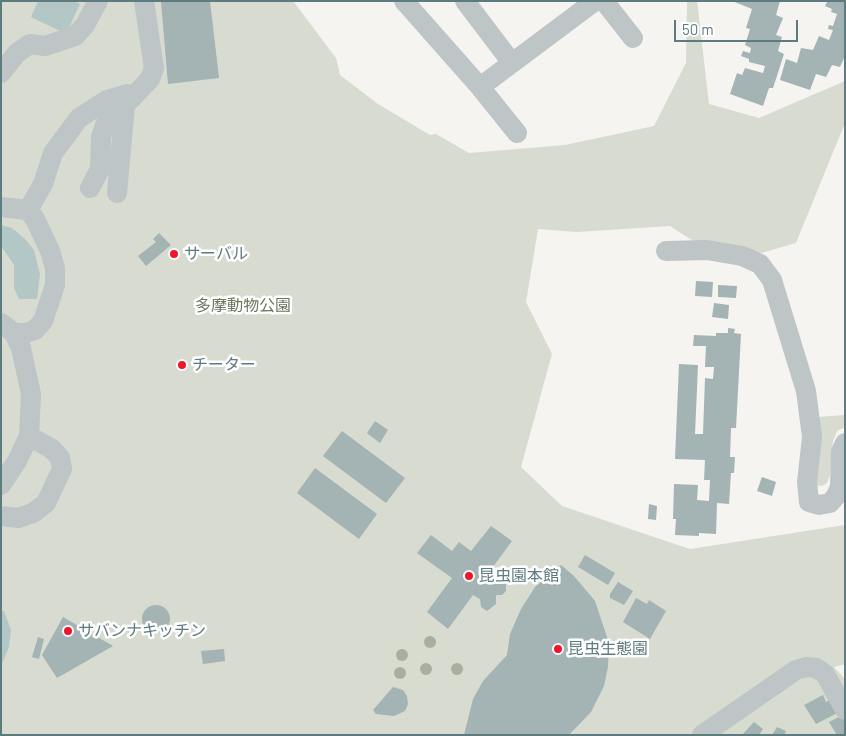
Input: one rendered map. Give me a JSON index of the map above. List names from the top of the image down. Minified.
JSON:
{"parks":["多摩動物公園"],"places":["サーバル","チーター","昆虫園本館","サバンナキッチン","昆虫生態園"],"scale_bar":"50 m"}
